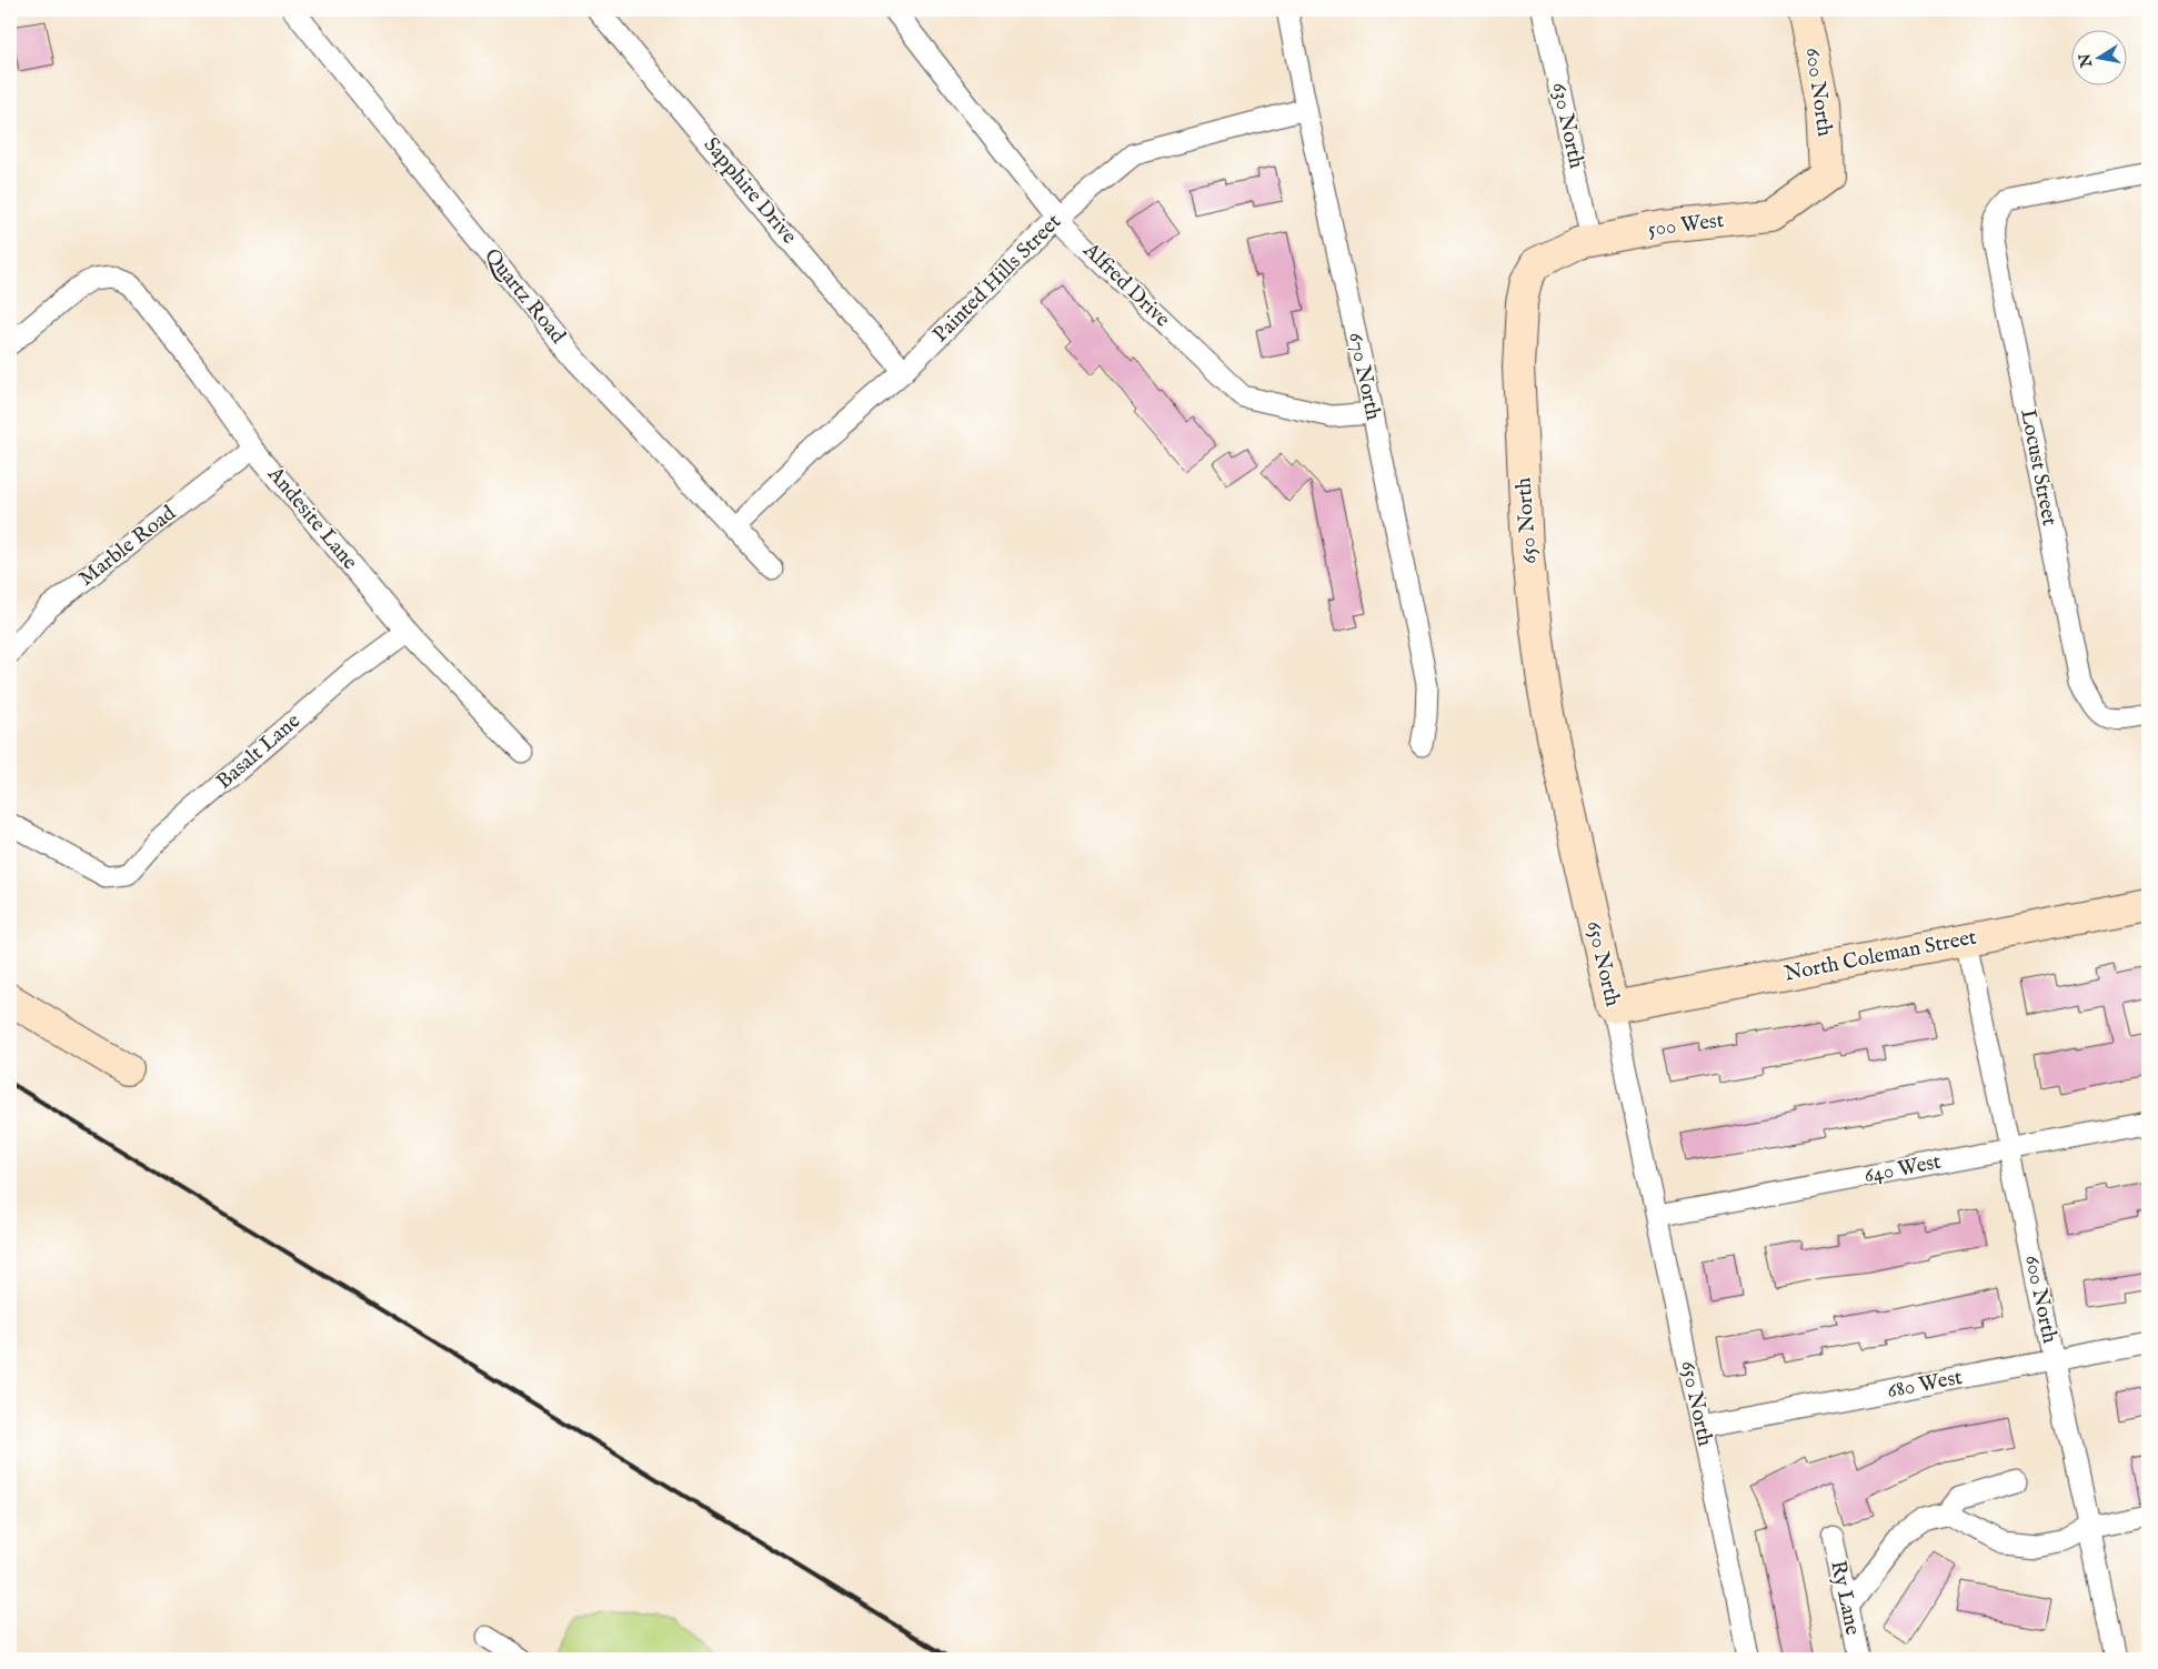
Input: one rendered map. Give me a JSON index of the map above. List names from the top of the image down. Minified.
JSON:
{"streets":{"street":["600 North","630 North","Sapphire Drive","500 West","Painted Hills Street","Alfred Drive","Quartz Road","670 North","Locust Street","Andesite Lane","650 North","Marble Road","Basalt Lane","North Coleman Street","640 West","680 West","Ry Lane"]},"crossings":[["600 North","500 West"],["600 North","North Coleman Street"],["600 North","640 West"],["600 North","680 West"],["630 North","500 West"],["Sapphire Drive","Painted Hills Street"],["500 West","650 North"],["Painted Hills Street","Alfred Drive"],["Painted Hills Street","Quartz Road"],["Painted Hills Street","670 North"],["Alfred Drive","670 North"],["Andesite Lane","Marble Road"],["Andesite Lane","Basalt Lane"],["650 North","North Coleman Street"],["650 North","640 West"],["650 North","680 West"]],"north":"left"}
